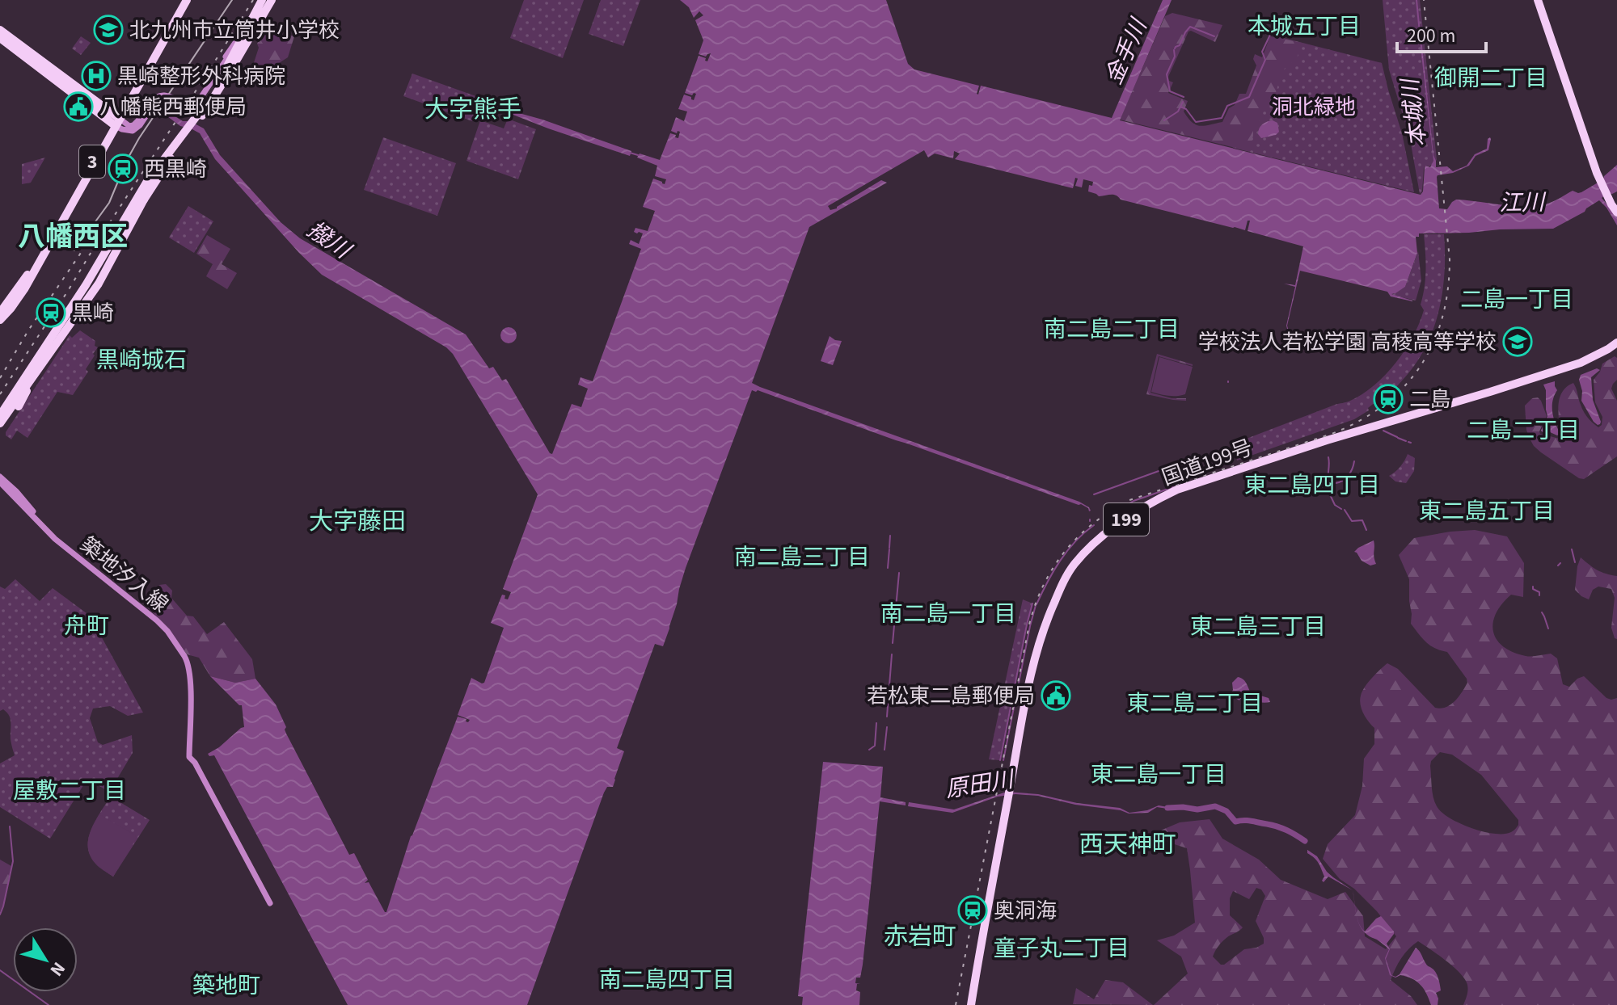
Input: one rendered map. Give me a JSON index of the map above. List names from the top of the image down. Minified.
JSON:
{"streets":{"highway":["3","国道199号","199"],"main road":["築地汐入線"]},"districts":["本城五丁目","御開二丁目","大字熊手","八幡西区","二島一丁目","南二島二丁目","黒崎城石","二島二丁目","東二島四丁目","東二島五丁目","大字藤田","南二島三丁目","南二島一丁目","舟町","東二島三丁目","東二島二丁目","東二島一丁目","屋敷二丁目","西天神町","赤岩町","童子丸二丁目","南二島四丁目","築地町"],"water":["金手川","本城川","江川","撥川","原田川"],"parks":["洞北緑地"],"places":{"school or university":["北九州市立筒井小学校","学校法人若松学園 高稜高等学校"],"hospital":["黒崎整形外科病院"],"public building":["八幡熊西郵便局","若松東二島郵便局"],"station":["西黒崎","黒崎","二島","奥洞海"]},"scale_bar":"200 m","north":"bottom right"}
